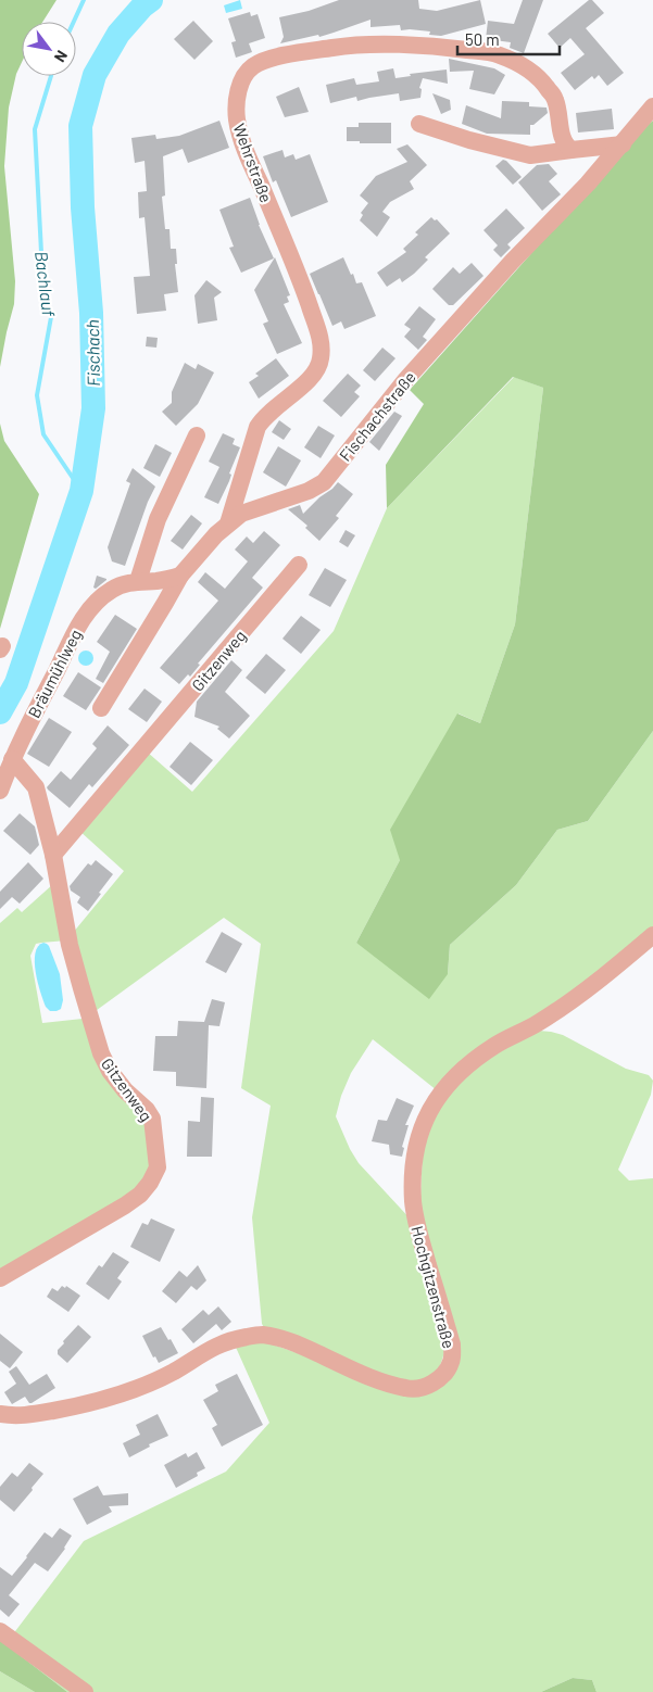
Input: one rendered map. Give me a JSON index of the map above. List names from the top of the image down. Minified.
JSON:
{"streets":{"street":["Wehrstraße","Fischachstraße","Gitzenweg","Bräumühlweg","Hochgitzenstraße"]},"crossings":[["Wehrstraße","Fischachstraße"],["Fischachstraße","Bräumühlweg"],["Gitzenweg","Bräumühlweg"]],"water":["Bachlauf","Fischach"],"scale_bar":"50 m","north":"bottom right"}
